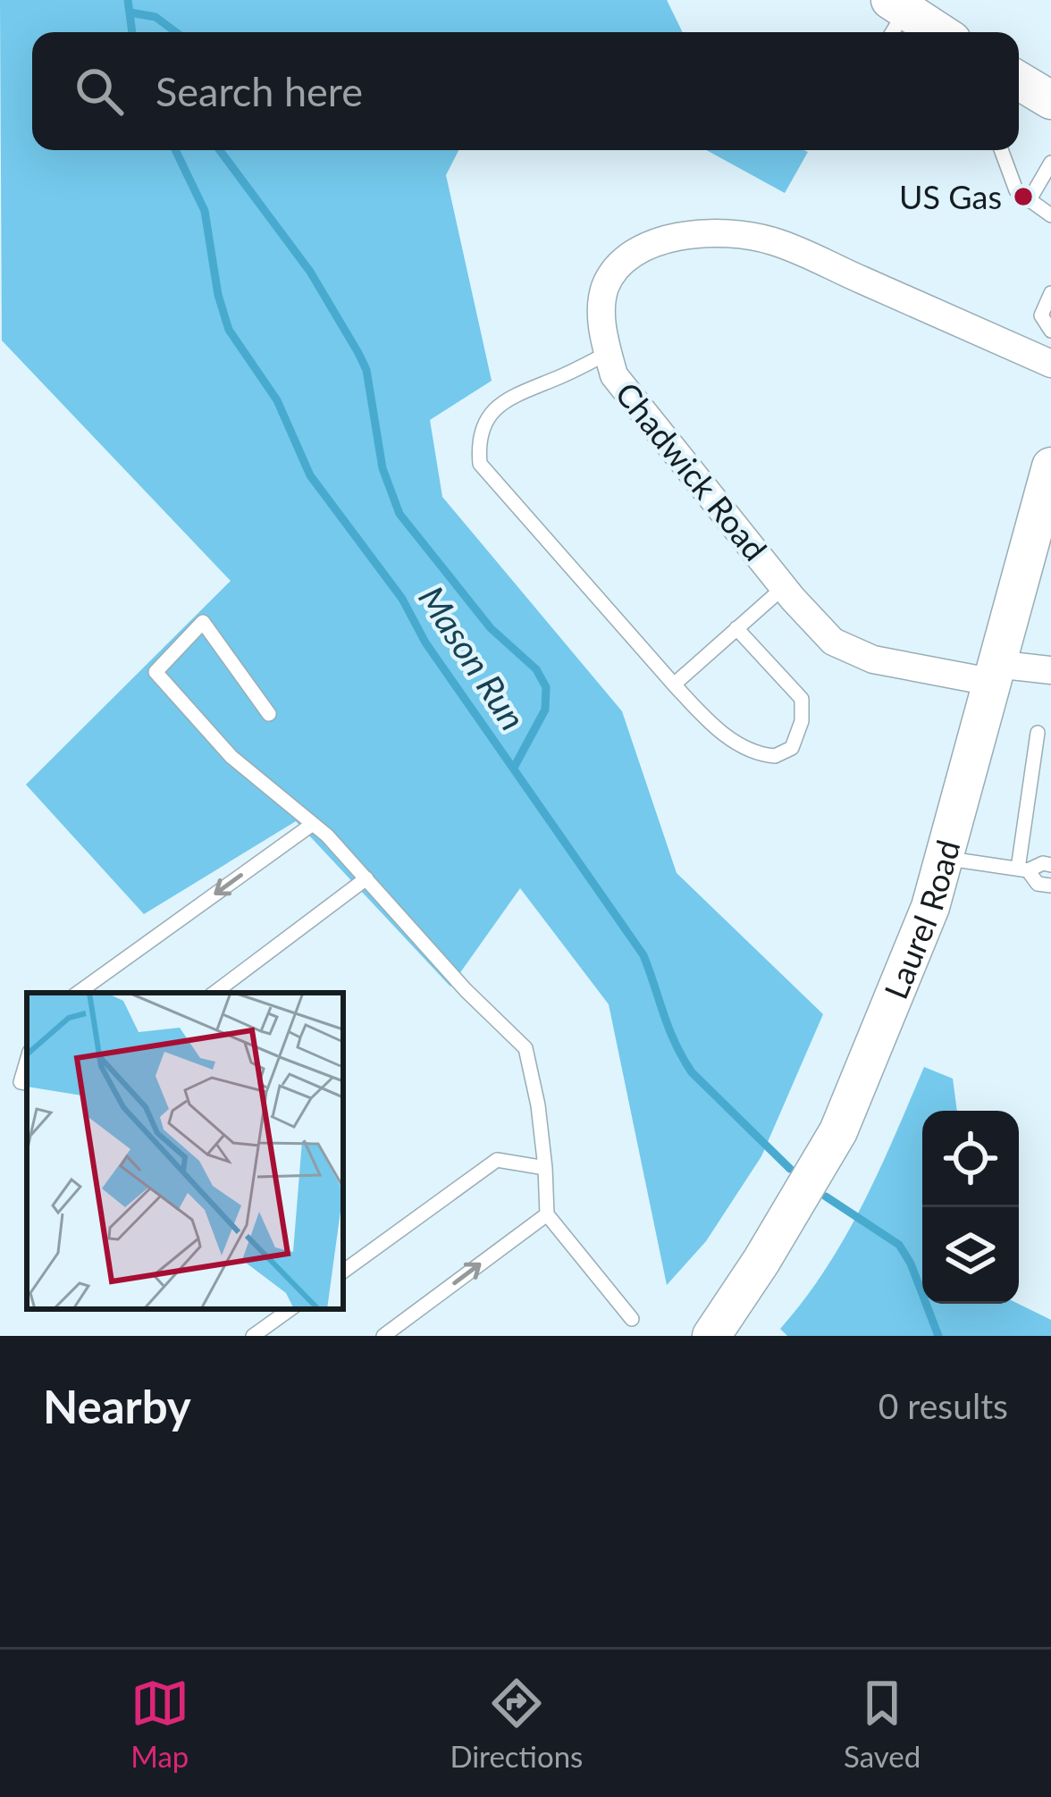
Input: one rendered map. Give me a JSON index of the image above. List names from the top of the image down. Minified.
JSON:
{"streets":{"main road":["Laurel Road"],"street":["Chadwick Road"]},"crossings":[["Chadwick Road","Laurel Road"]],"water":["Mason Run"],"places":["US Gas"],"page":{"search":"Search here","heading":["Nearby","0 results"],"nav":["Map","Directions","Saved"]}}
